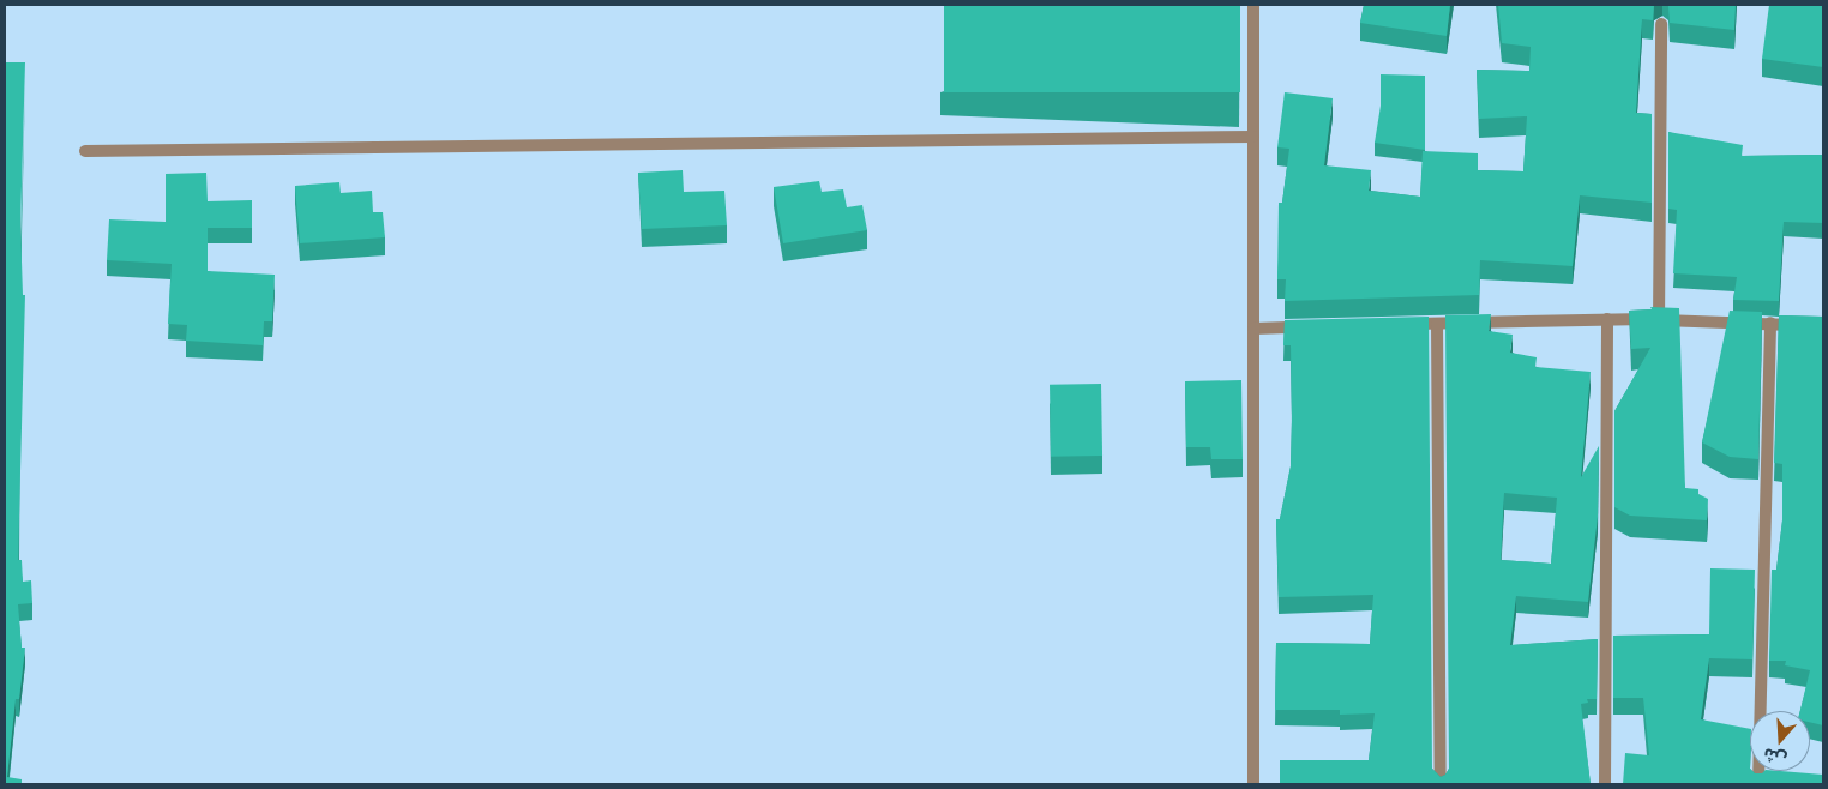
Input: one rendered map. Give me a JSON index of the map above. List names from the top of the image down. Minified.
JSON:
{"north":"bottom"}
